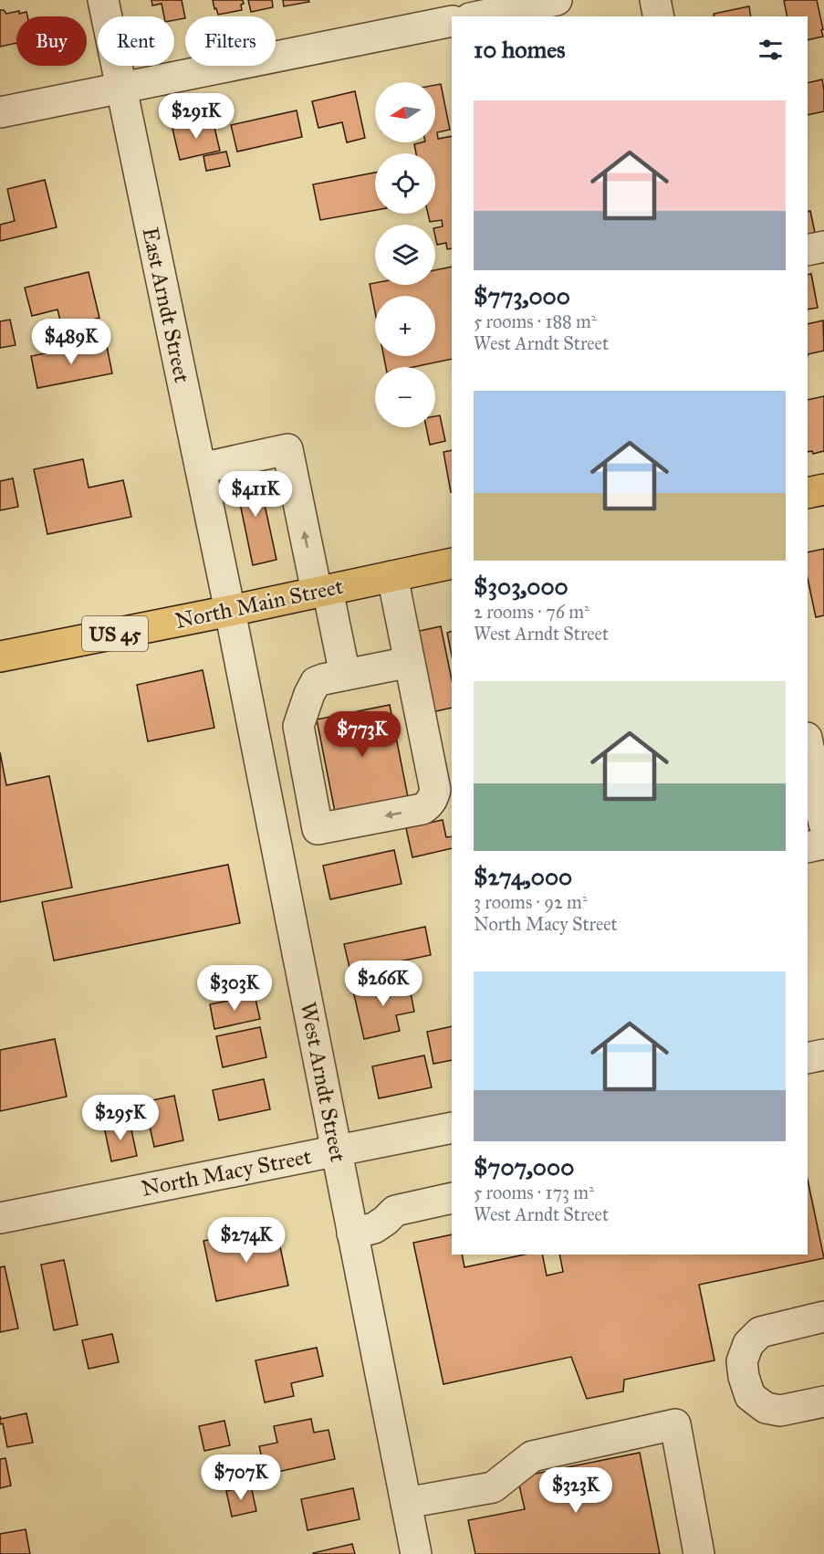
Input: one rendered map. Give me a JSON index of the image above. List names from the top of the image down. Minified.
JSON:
{"streets":{"main road":["North Main Street","US 45"],"street":["East Arndt Street","West Arndt Street","North Macy Street"]},"crossings":[["East Arndt Street","North Main Street"],["East Arndt Street","West Arndt Street"],["North Main Street","West Arndt Street"],["West Arndt Street","North Macy Street"]],"north":"left","page":{"chip":["Buy","Rent","Filters"],"heading":"10 homes","map_buttons":["+","−"],"list":[{"name":"$773,000","note":"5 rooms · 188 m² · West Arndt Street"},{"name":"$303,000","note":"2 rooms · 76 m² · West Arndt Street"},{"name":"$274,000","note":"3 rooms · 92 m² · North Macy Street"},{"name":"$707,000","note":"5 rooms · 173 m² · West Arndt Street"}],"price":["$291K","$489K","$411K","$773K","$266K","$303K","$295K","$274K","$707K","$323K"]}}
